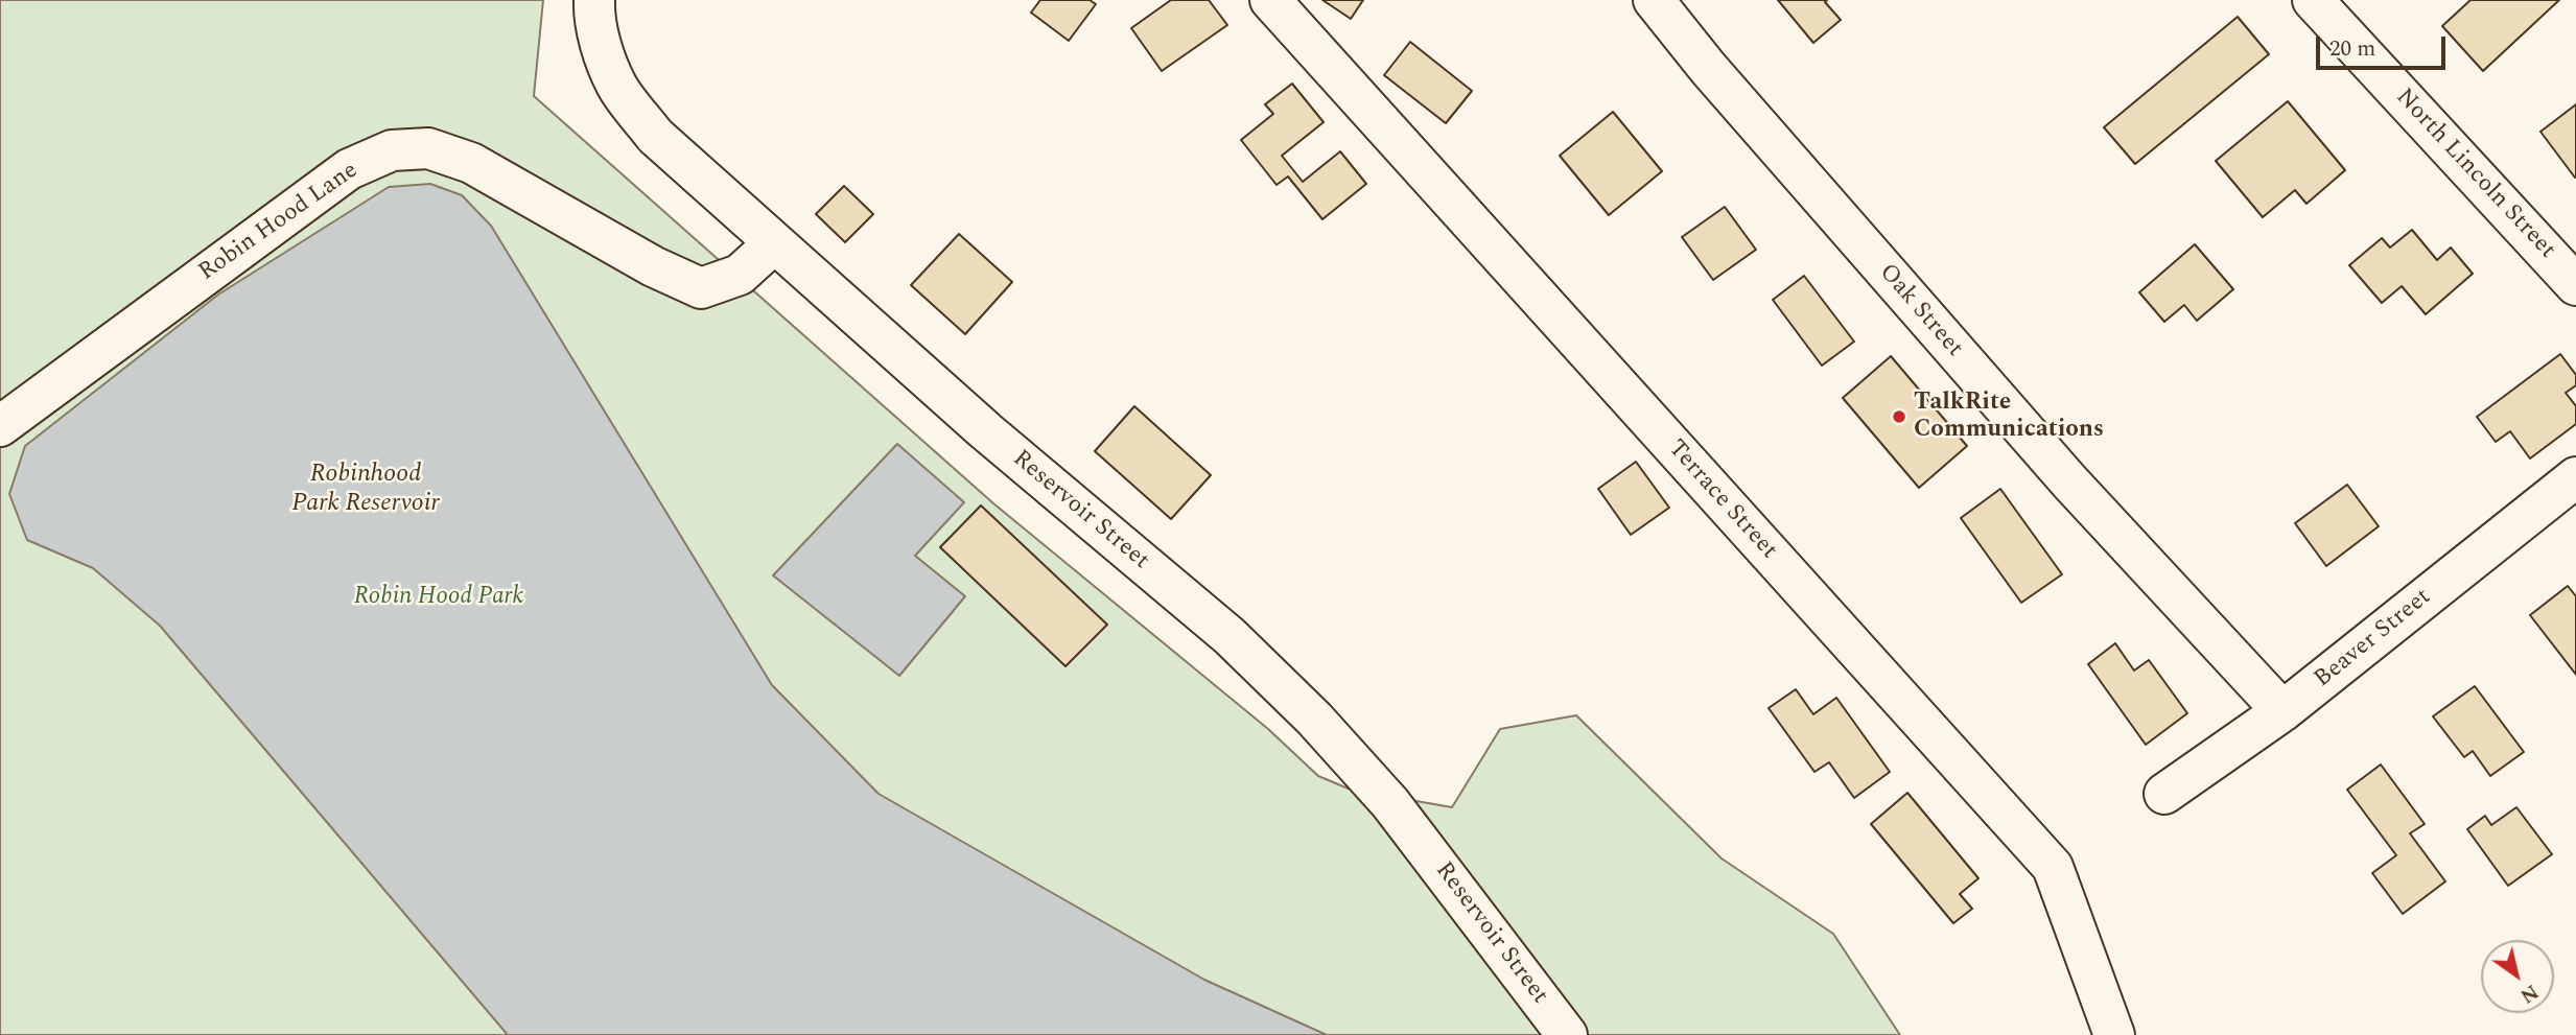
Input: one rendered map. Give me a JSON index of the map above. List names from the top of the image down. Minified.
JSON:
{"streets":{"street":["North Lincoln Street","Robin Hood Lane","Oak Street","Terrace Street","Reservoir Street","Beaver Street"]},"crossings":[["Robin Hood Lane","Reservoir Street"],["Oak Street","Beaver Street"]],"water":["Robinhood Park Reservoir"],"parks":["Robin Hood Park"],"places":["TalkRite Communications"],"scale_bar":"20 m","north":"bottom right"}
